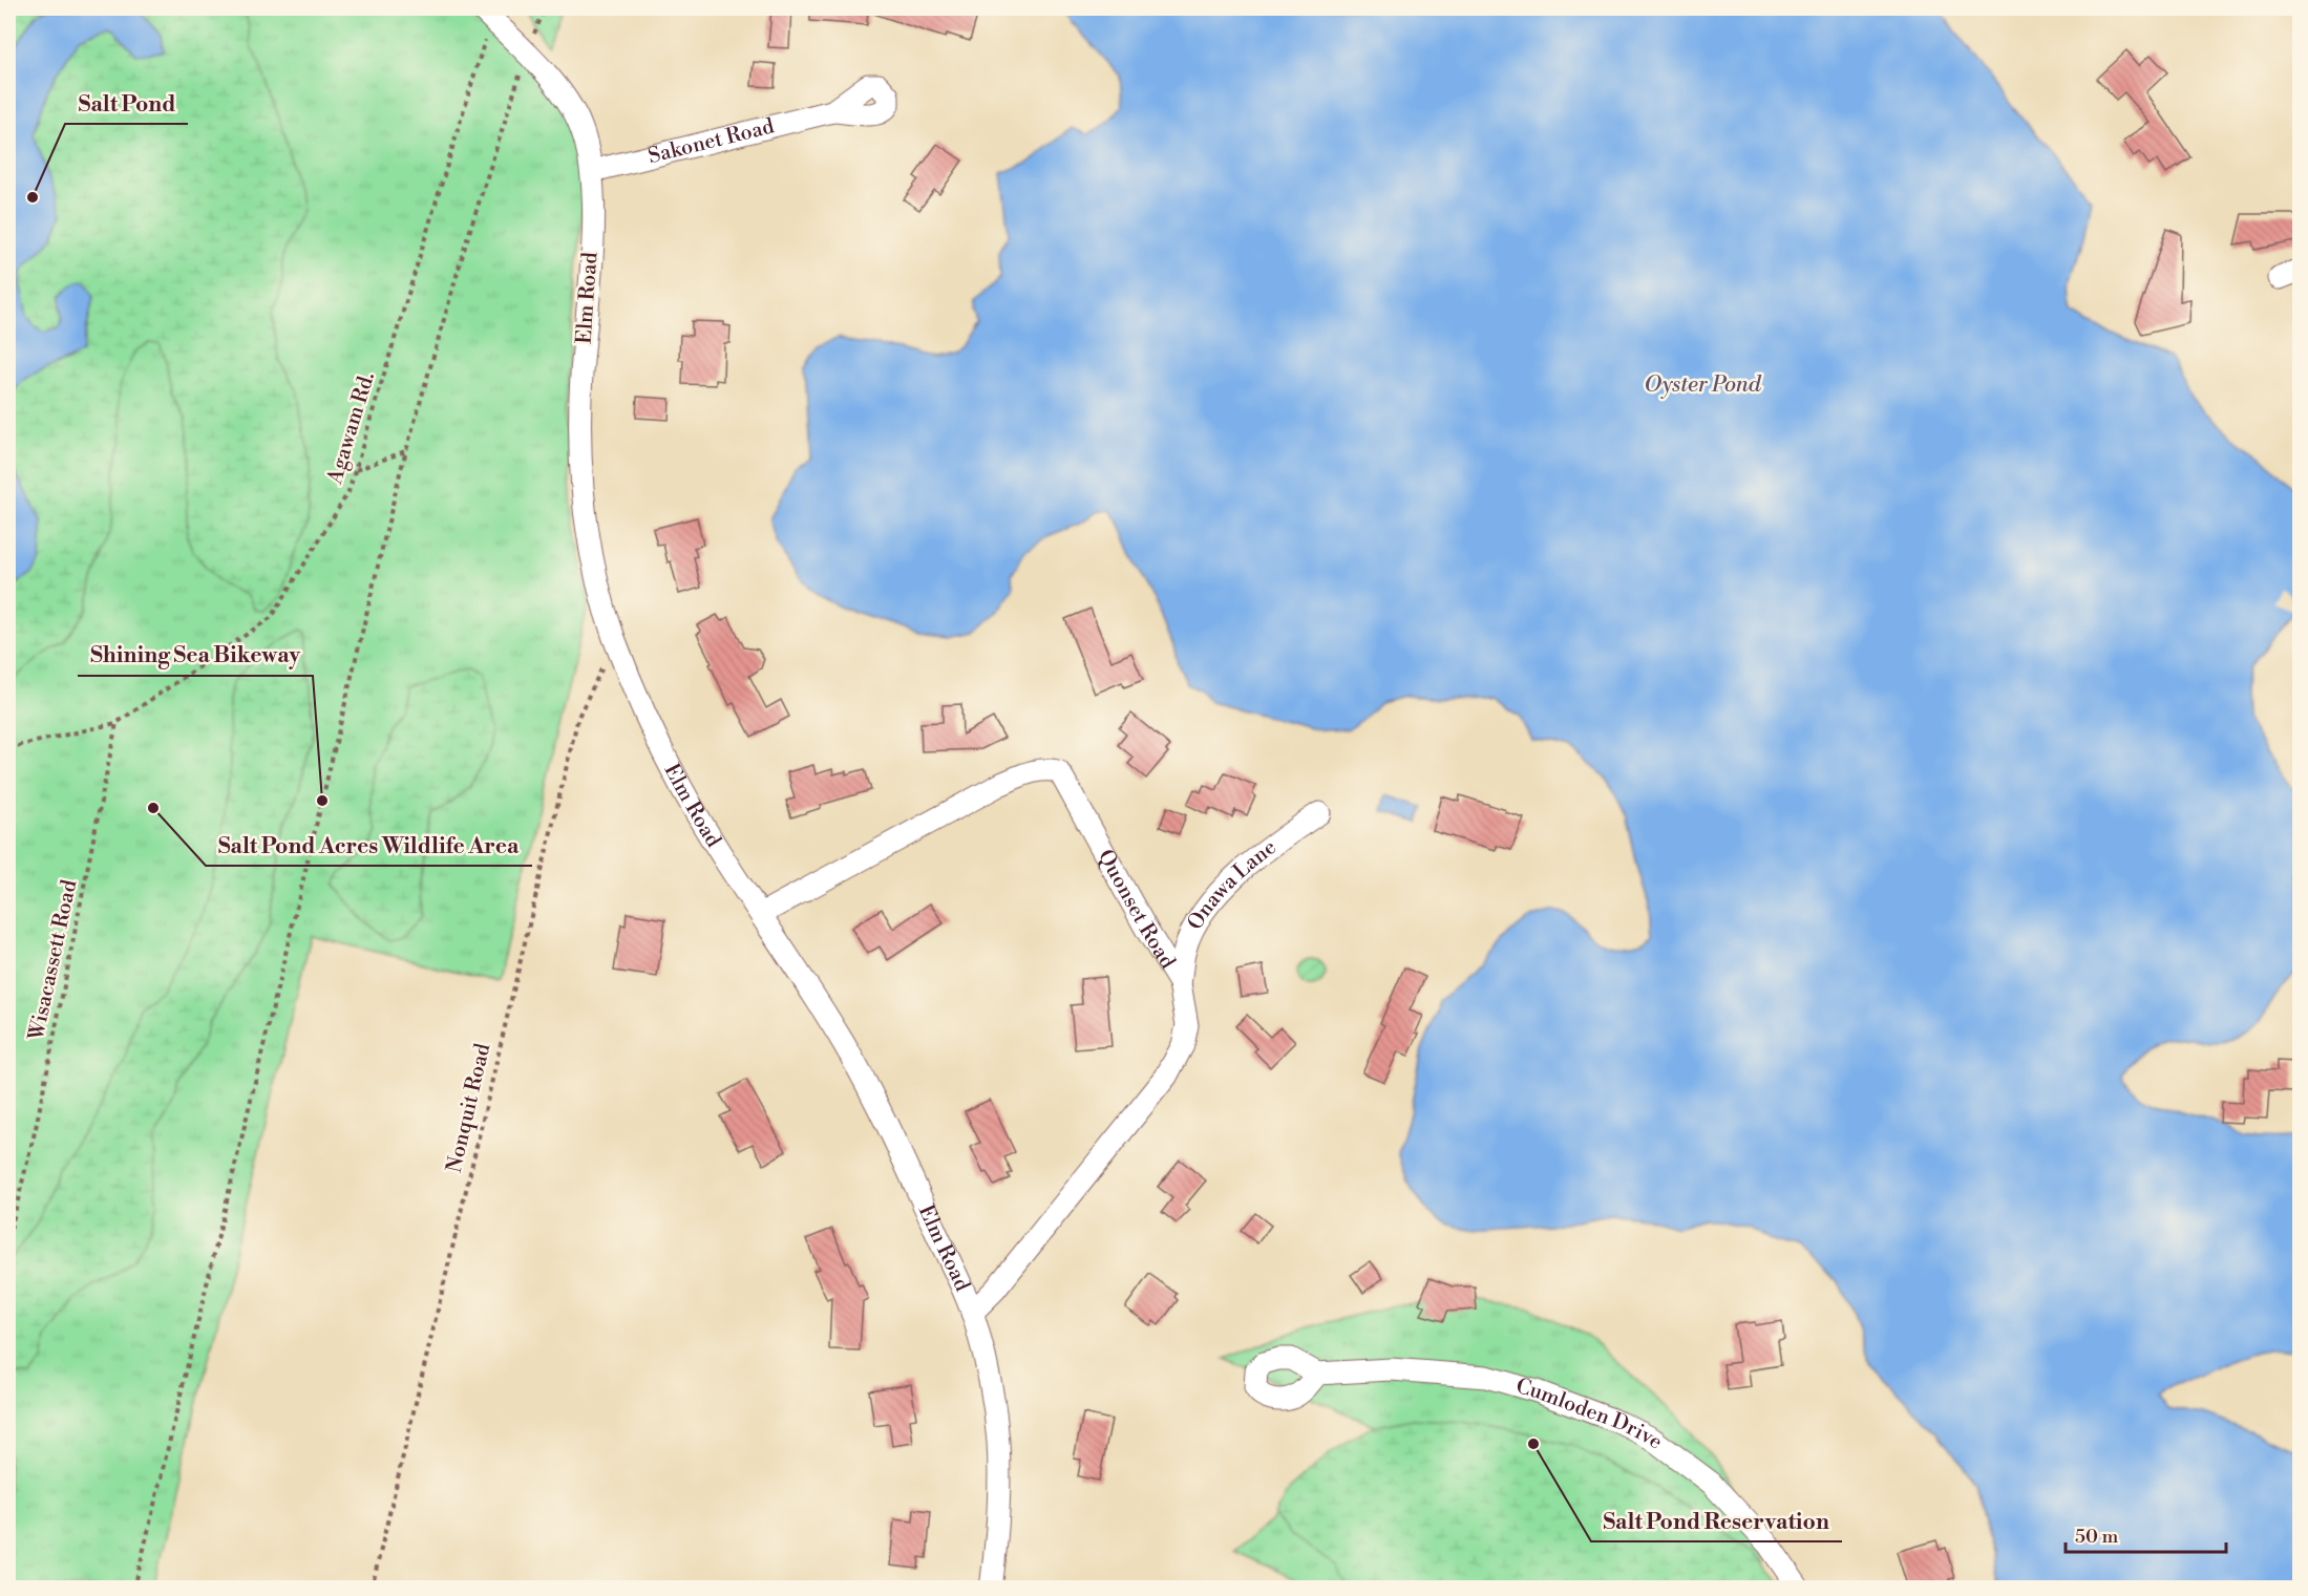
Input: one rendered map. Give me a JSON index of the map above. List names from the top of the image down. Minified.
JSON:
{"streets":{"street":["Sakonet Road","Elm Road","Onawa Lane","Quonset Road","Cumloden Drive"],"path":["Agawam Rd.","Wisacassett Road","Nonquit Road"]},"crossings":[["Sakonet Road","Elm Road"],["Elm Road","Agawam Rd."],["Elm Road","Quonset Road"],["Elm Road","Nonquit Road"],["Agawam Rd.","Wisacassett Road"],["Onawa Lane","Quonset Road"]],"water":["Oyster Pond"],"places":["Salt Pond","Shining Sea Bikeway","Salt Pond Acres Wildlife Area","Salt Pond Reservation"],"scale_bar":"50 m"}
